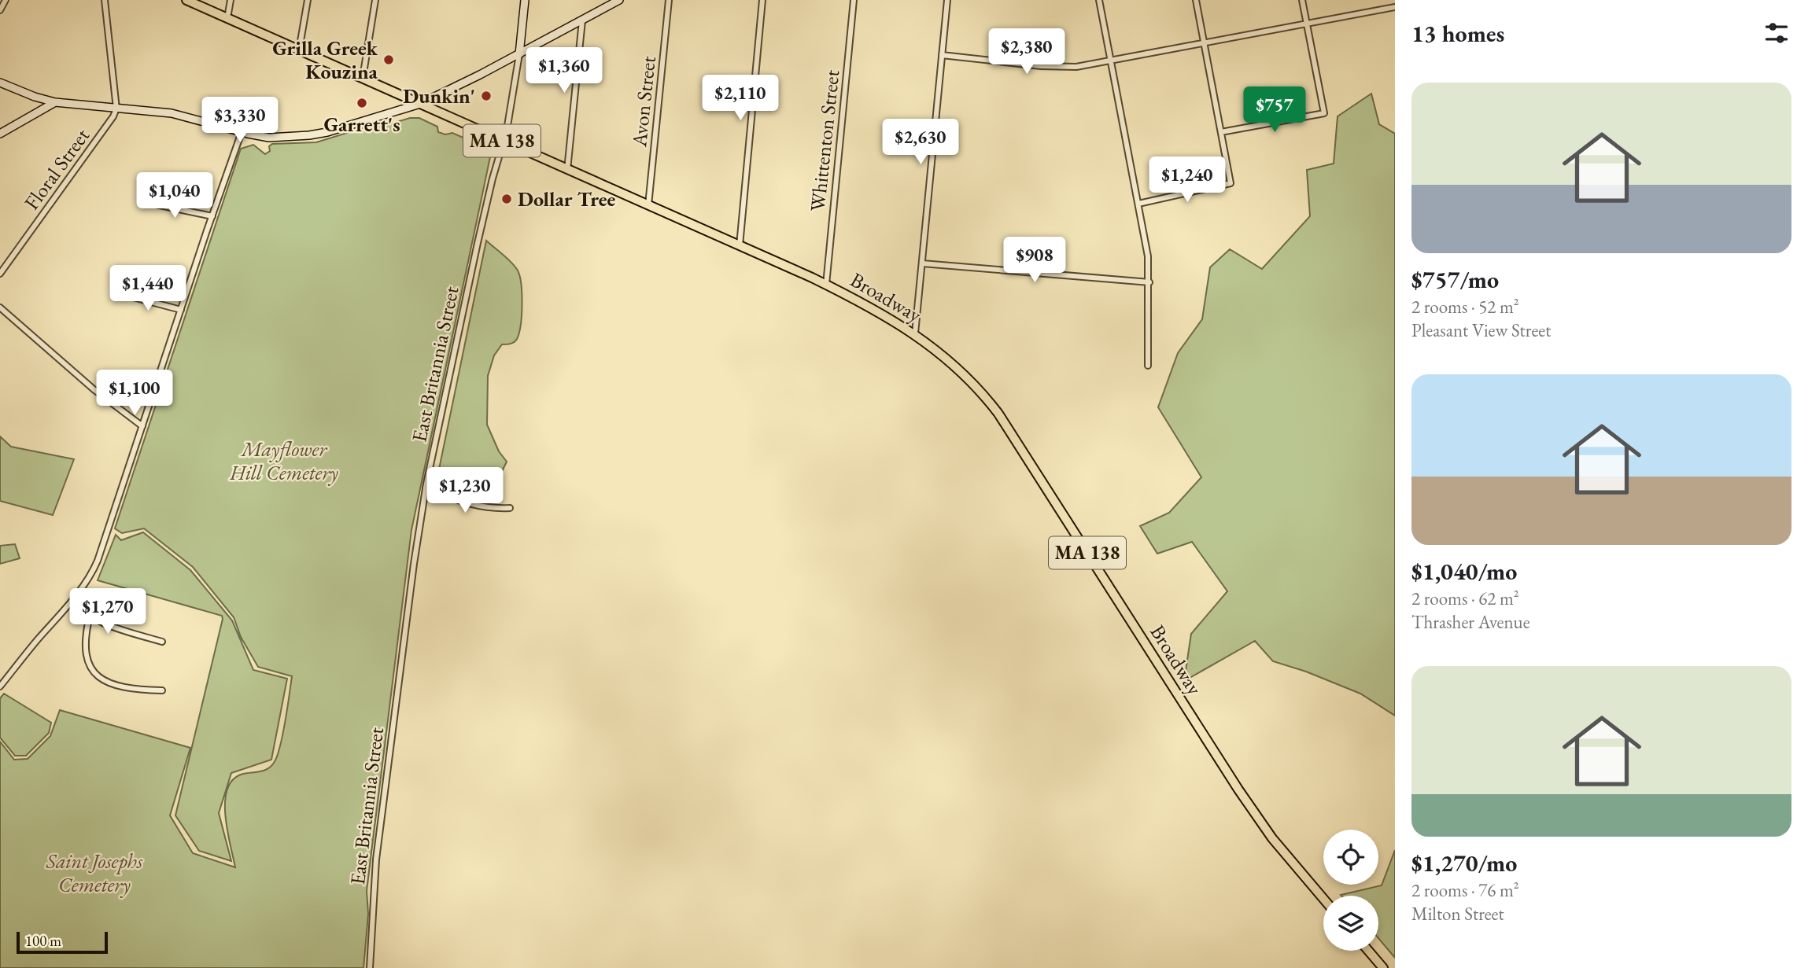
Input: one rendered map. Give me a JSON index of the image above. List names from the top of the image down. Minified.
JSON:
{"streets":{"main road":["MA 138","Broadway"],"street":["Avon Street","Whittenton Street","Floral Street","East Britannia Street"]},"crossings":[["Avon Street","Broadway"],["Whittenton Street","Broadway"],["Broadway","East Britannia Street"]],"parks":["Mayflower Hill Cemetery","Saint Josephs Cemetery"],"places":["Grilla Greek Kouzina","Dunkin'","Garrett's","Dollar Tree"],"scale_bar":"100 m","page":{"heading":"13 homes","price":["$2,380","$1,360","$2,110","$757","$3,330","$2,630","$1,240","$1,040","$908","$1,440","$1,100","$1,230","$1,270"],"list":[{"name":"$757/mo","note":"2 rooms · 52 m² · Pleasant View Street"},{"name":"$1,040/mo","note":"2 rooms · 62 m² · Thrasher Avenue"},{"name":"$1,270/mo","note":"2 rooms · 76 m² · Milton Street"}],"scale":"100 m"}}
